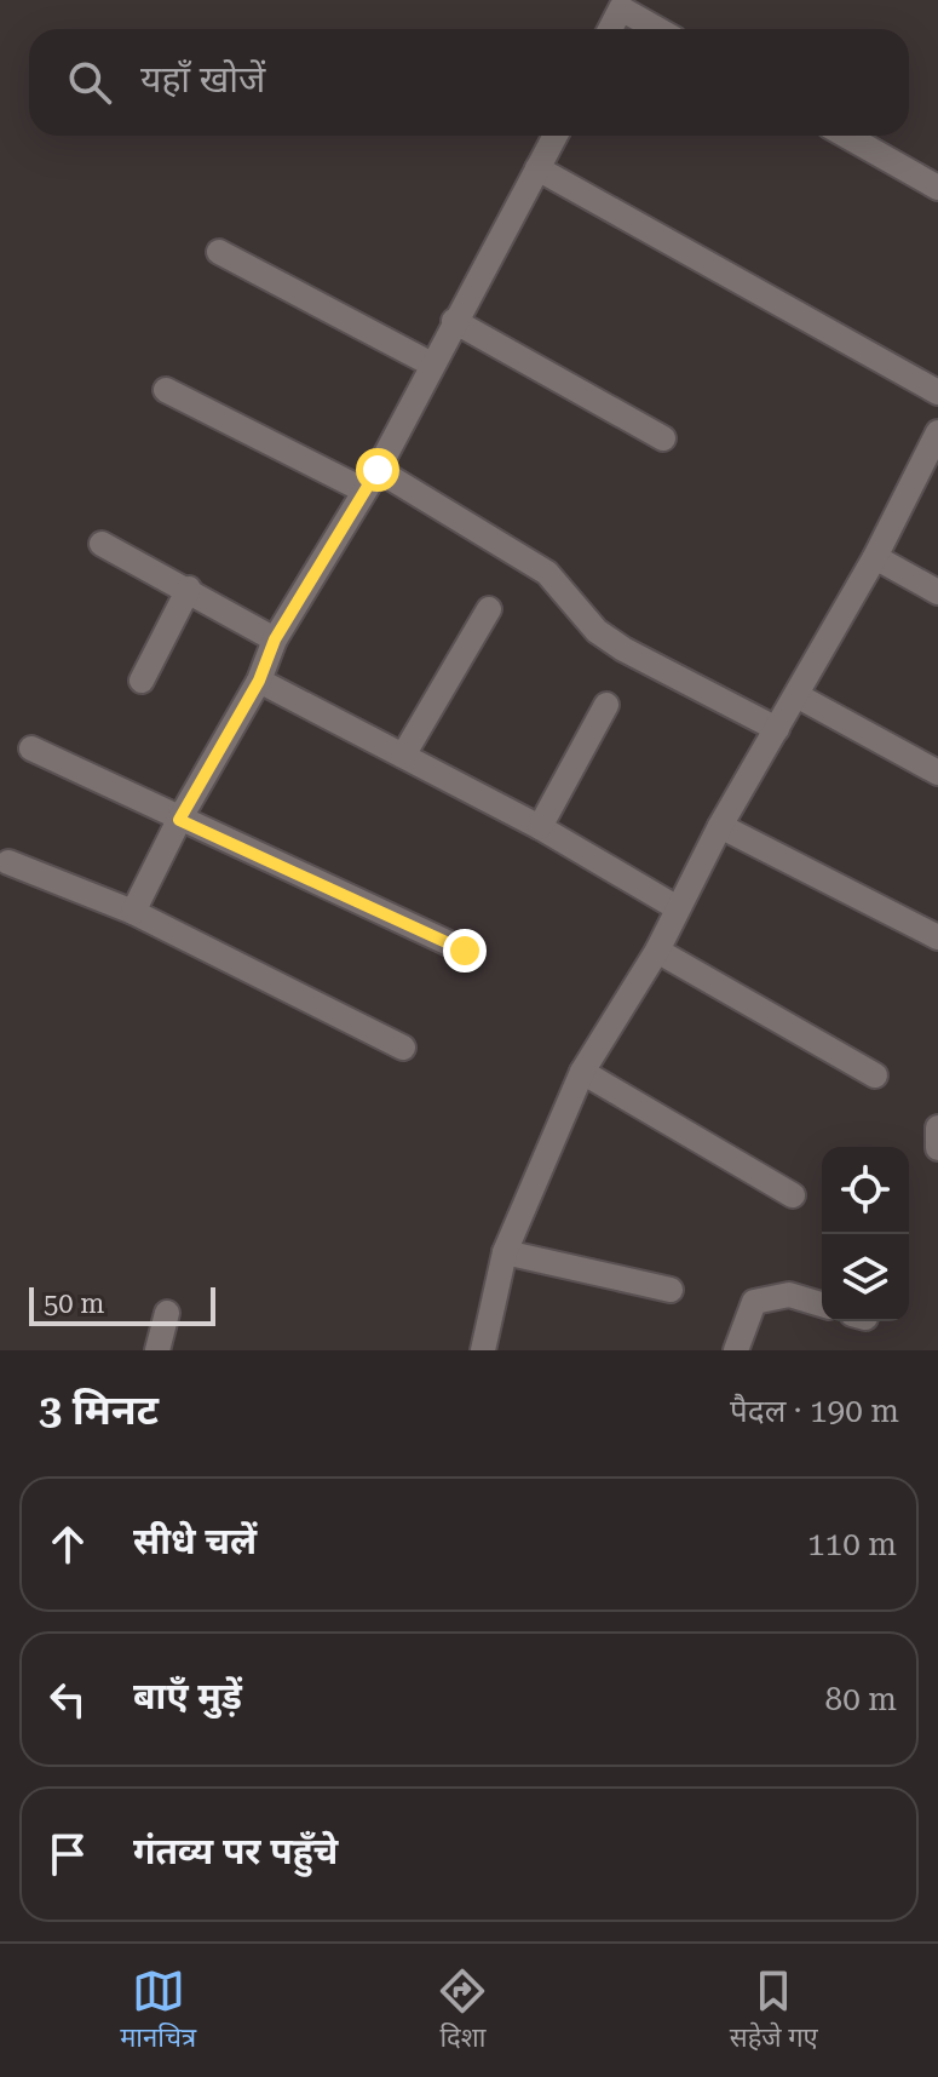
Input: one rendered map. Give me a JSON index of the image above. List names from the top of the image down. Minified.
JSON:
{"scale_bar":"50 m","page":{"search":"यहाँ खोजें","scale":"50 m","heading":["3 मिनट","पैदल · 190 m"],"list":[["सीधे चलें","110 m"],["बाएँ मुड़ें","80 m"],"गंतव्य पर पहुँचे"],"nav":["मानचित्र","दिशा","सहेजे गए"]}}
